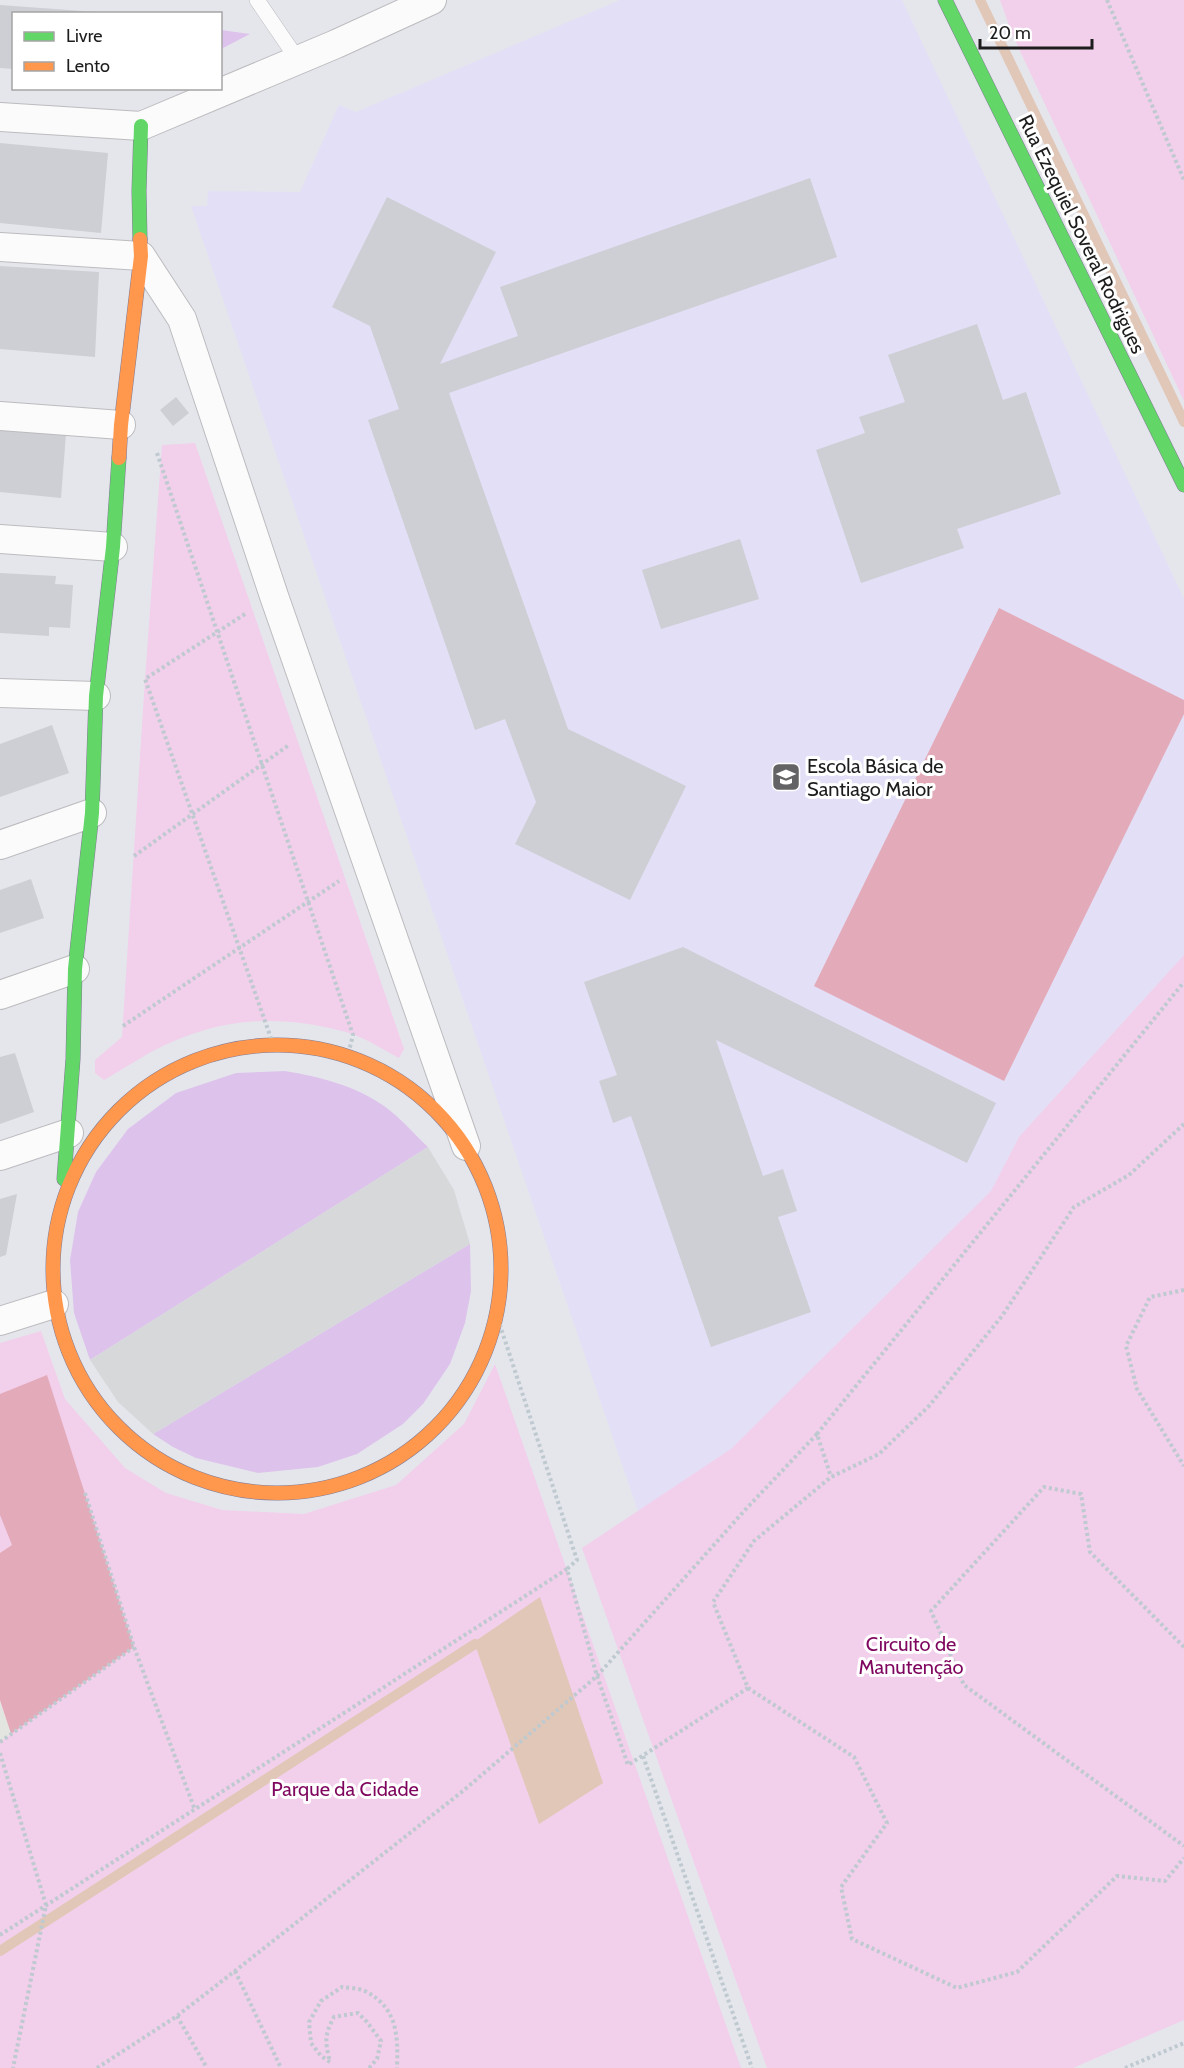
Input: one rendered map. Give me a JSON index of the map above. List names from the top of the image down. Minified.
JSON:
{"streets":{"street":["Rua Ezequiel Soveral Rodrigues"]},"parks":["Circuito de Manutenção","Parque da Cidade"],"places":{"school or university":["Escola Básica de Santiago Maior"]},"legend":["Livre","Lento"],"scale_bar":"20 m"}
